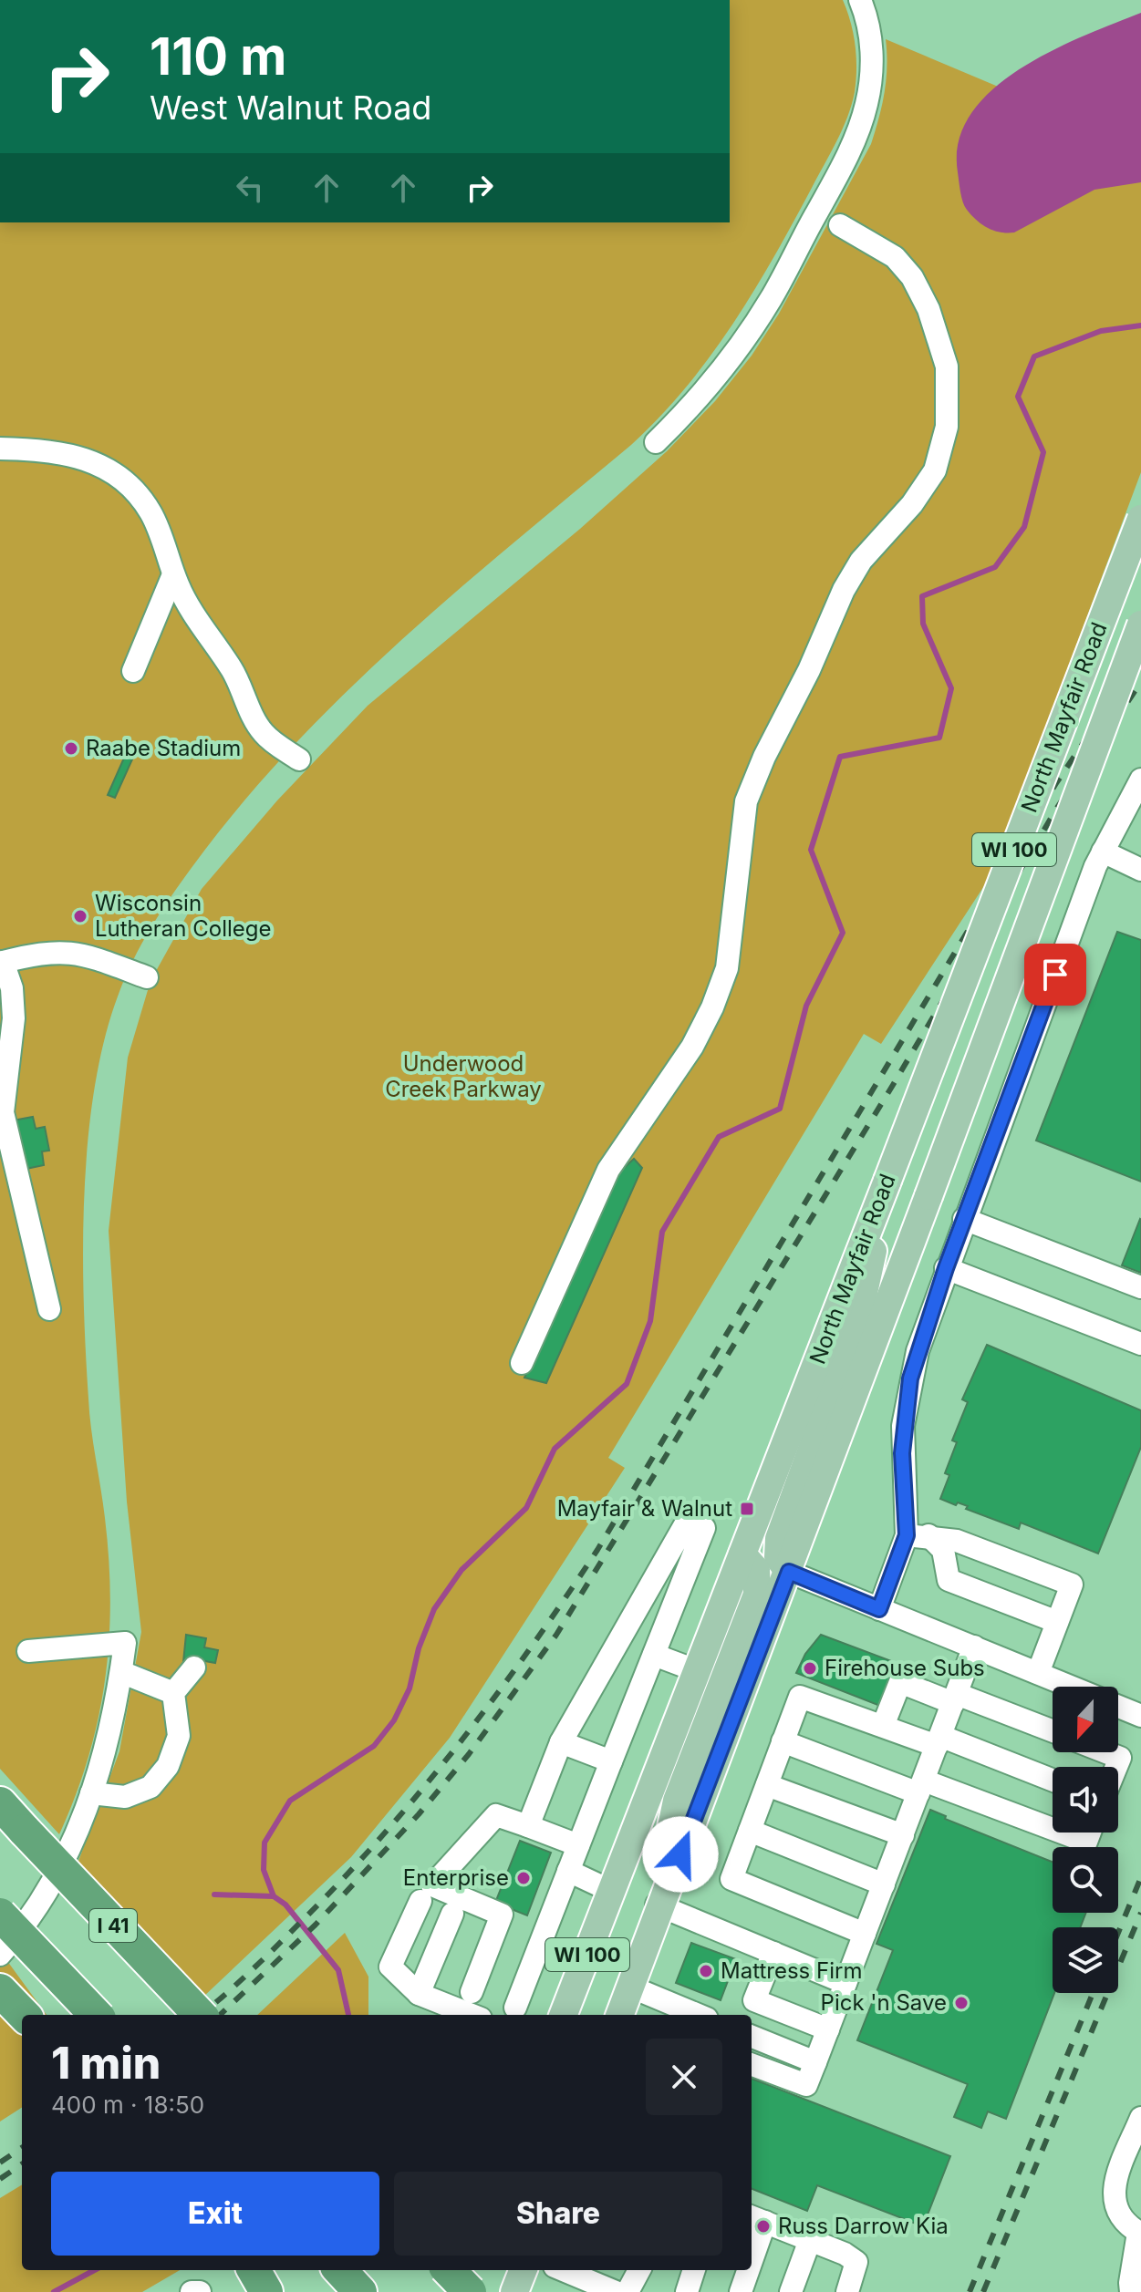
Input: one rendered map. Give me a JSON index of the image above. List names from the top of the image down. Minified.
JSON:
{"streets":{"highway":["I 41"],"main road":["North Mayfair Road","WI 100"]},"parks":["Underwood Creek Parkway"],"places":{"other":["Raabe Stadium","Wisconsin Lutheran College","Firehouse Subs","Enterprise","Mattress Firm","Pick 'n Save","Russ Darrow Kia"],"transit":["Mayfair & Walnut"]},"north":"bottom","page":{"turn":["110 m","West Walnut Road"],"heading":["1 min","400 m · 18:50"],"buttons":["Exit","Share"]}}
